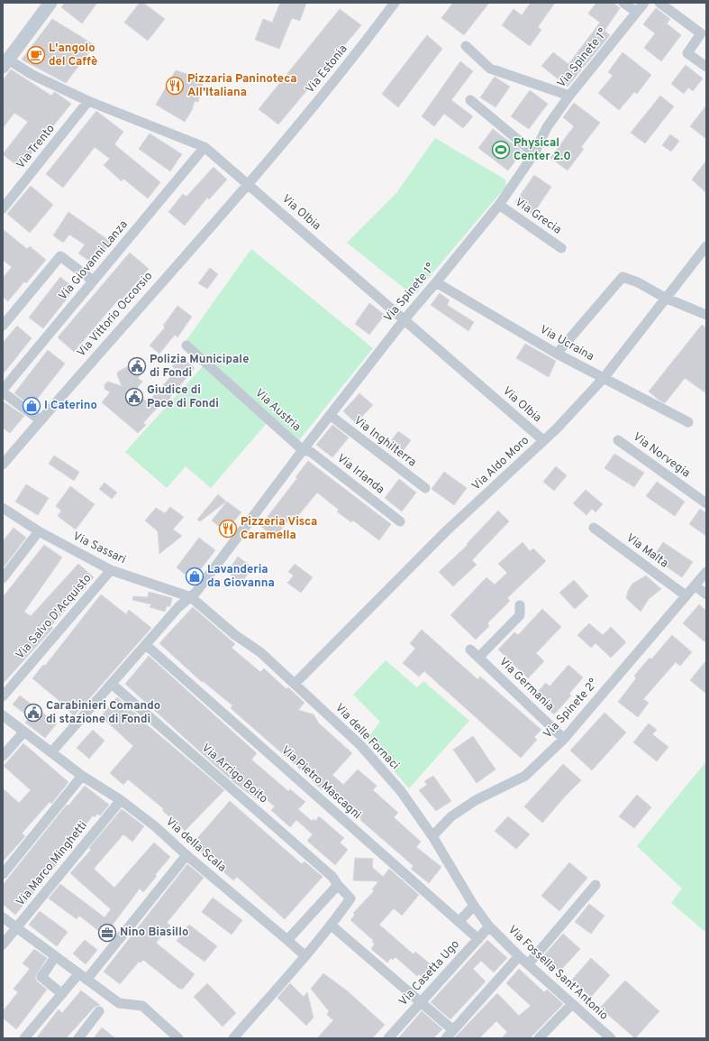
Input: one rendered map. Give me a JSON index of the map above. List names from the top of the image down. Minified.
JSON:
{"streets":{"street":["Via Spinete 1°","Via Estonia","Via Trento","Via Olbia","Via Grecia","Via Giovanni Lanza","Via Vittorio Occorsio","Via Ucraina","Via Austria","Via Inghilterra","Via Norvegia","Via Aldo Moro","Via Irlanda","Via Sassari","Via Malta","Via Salvo D'Acquisto","Via Germania","Via Spinete 2°","Via delle Fornaci","Via Arrigo Boito","Via Pietro Mascagni","Via della Scala","Via Marco Minghetti","Via Casetta Ugo","Via Fossella Sant'Antonio"]},"crossings":[["Via Spinete 1°","Via Olbia"],["Via Spinete 1°","Via Grecia"],["Via Spinete 1°","Via Ucraina"],["Via Spinete 1°","Via Austria"],["Via Spinete 1°","Via Inghilterra"],["Via Spinete 1°","Via Irlanda"],["Via Spinete 1°","Via Sassari"],["Via Spinete 1°","Via delle Fornaci"],["Via Spinete 1°","Via Arrigo Boito"],["Via Spinete 1°","Via Pietro Mascagni"],["Via Spinete 1°","Via della Scala"],["Via Estonia","Via Olbia"],["Via Estonia","Via Vittorio Occorsio"],["Via Trento","Via Olbia"],["Via Olbia","Via Giovanni Lanza"],["Via Olbia","Via Vittorio Occorsio"],["Via Olbia","Via Aldo Moro"],["Via Ucraina","Via Aldo Moro"],["Via Austria","Via Irlanda"],["Via Aldo Moro","Via delle Fornaci"],["Via Sassari","Via Salvo D'Acquisto"],["Via Sassari","Via delle Fornaci"],["Via Malta","Via Spinete 2°"],["Via Germania","Via Spinete 2°"],["Via Spinete 2°","Via delle Fornaci"],["Via delle Fornaci","Via Casetta Ugo"],["Via delle Fornaci","Via Fossella Sant'Antonio"],["Via Pietro Mascagni","Via Casetta Ugo"],["Via della Scala","Via Marco Minghetti"],["Via Casetta Ugo","Via Fossella Sant'Antonio"]],"places":{"cafe":["L'angolo del Caffè"],"restaurant":["Pizzaria Paninoteca All'Italiana","Pizzeria Visca Caramella"],"sports":["Physical Center 2.0"],"public building":["Polizia Municipale di Fondi","Giudice di Pace di Fondi","Carabinieri Comando di stazione di Fondi"],"shop":["I Caterino","Lavanderia da Giovanna"],"office":["Nino Biasillo"]}}
